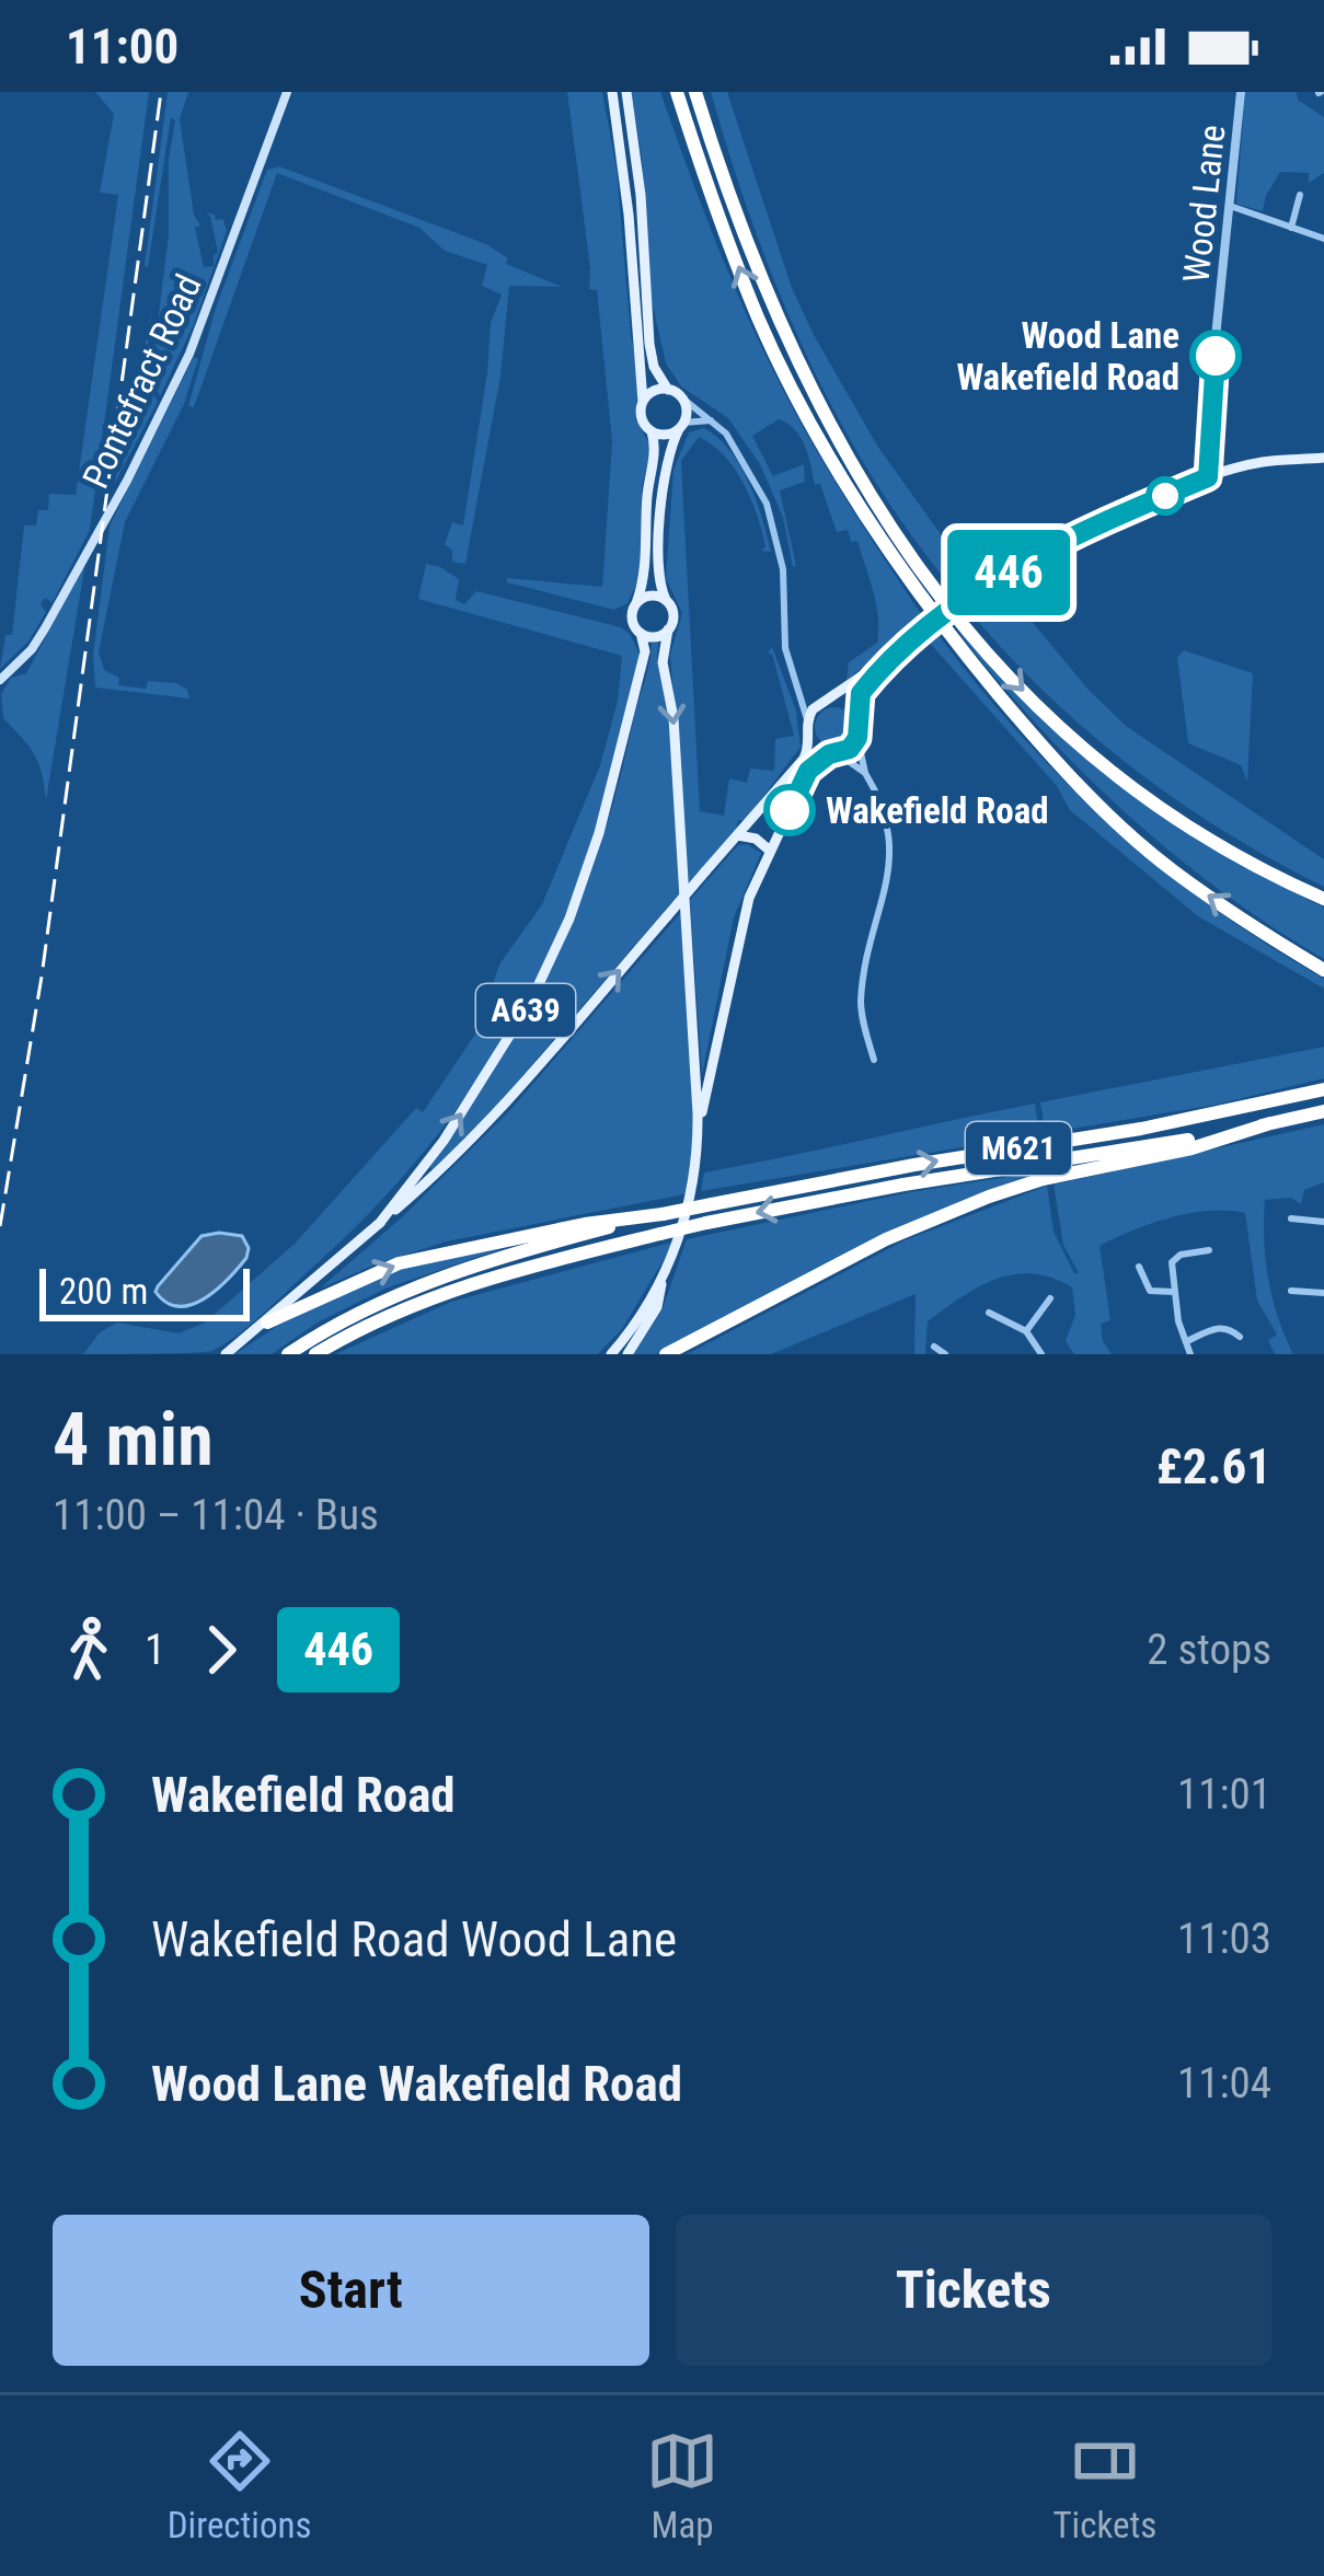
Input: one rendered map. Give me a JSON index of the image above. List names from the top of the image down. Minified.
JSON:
{"streets":{"highway":["M621"],"main road":["Pontefract Road","A639"],"street":["Wood Lane"]},"places":["Wood Lane Wakefield Road","Wakefield Road"],"lines":["bus line 446"],"scale_bar":"200 m","page":{"status":"11:00","on_map":"446","scale":"200 m","heading":["4 min","11:00 – 11:04 · Bus","£2.61"],"legs":["1","446","2 stops"],"list":[{"name":"Wakefield Road","value":"11:01"},{"name":"Wakefield Road Wood Lane","value":"11:03"},{"name":"Wood Lane Wakefield Road","value":"11:04"}],"buttons":["Start","Tickets"],"tabs":["Directions","Map","Tickets"]}}
